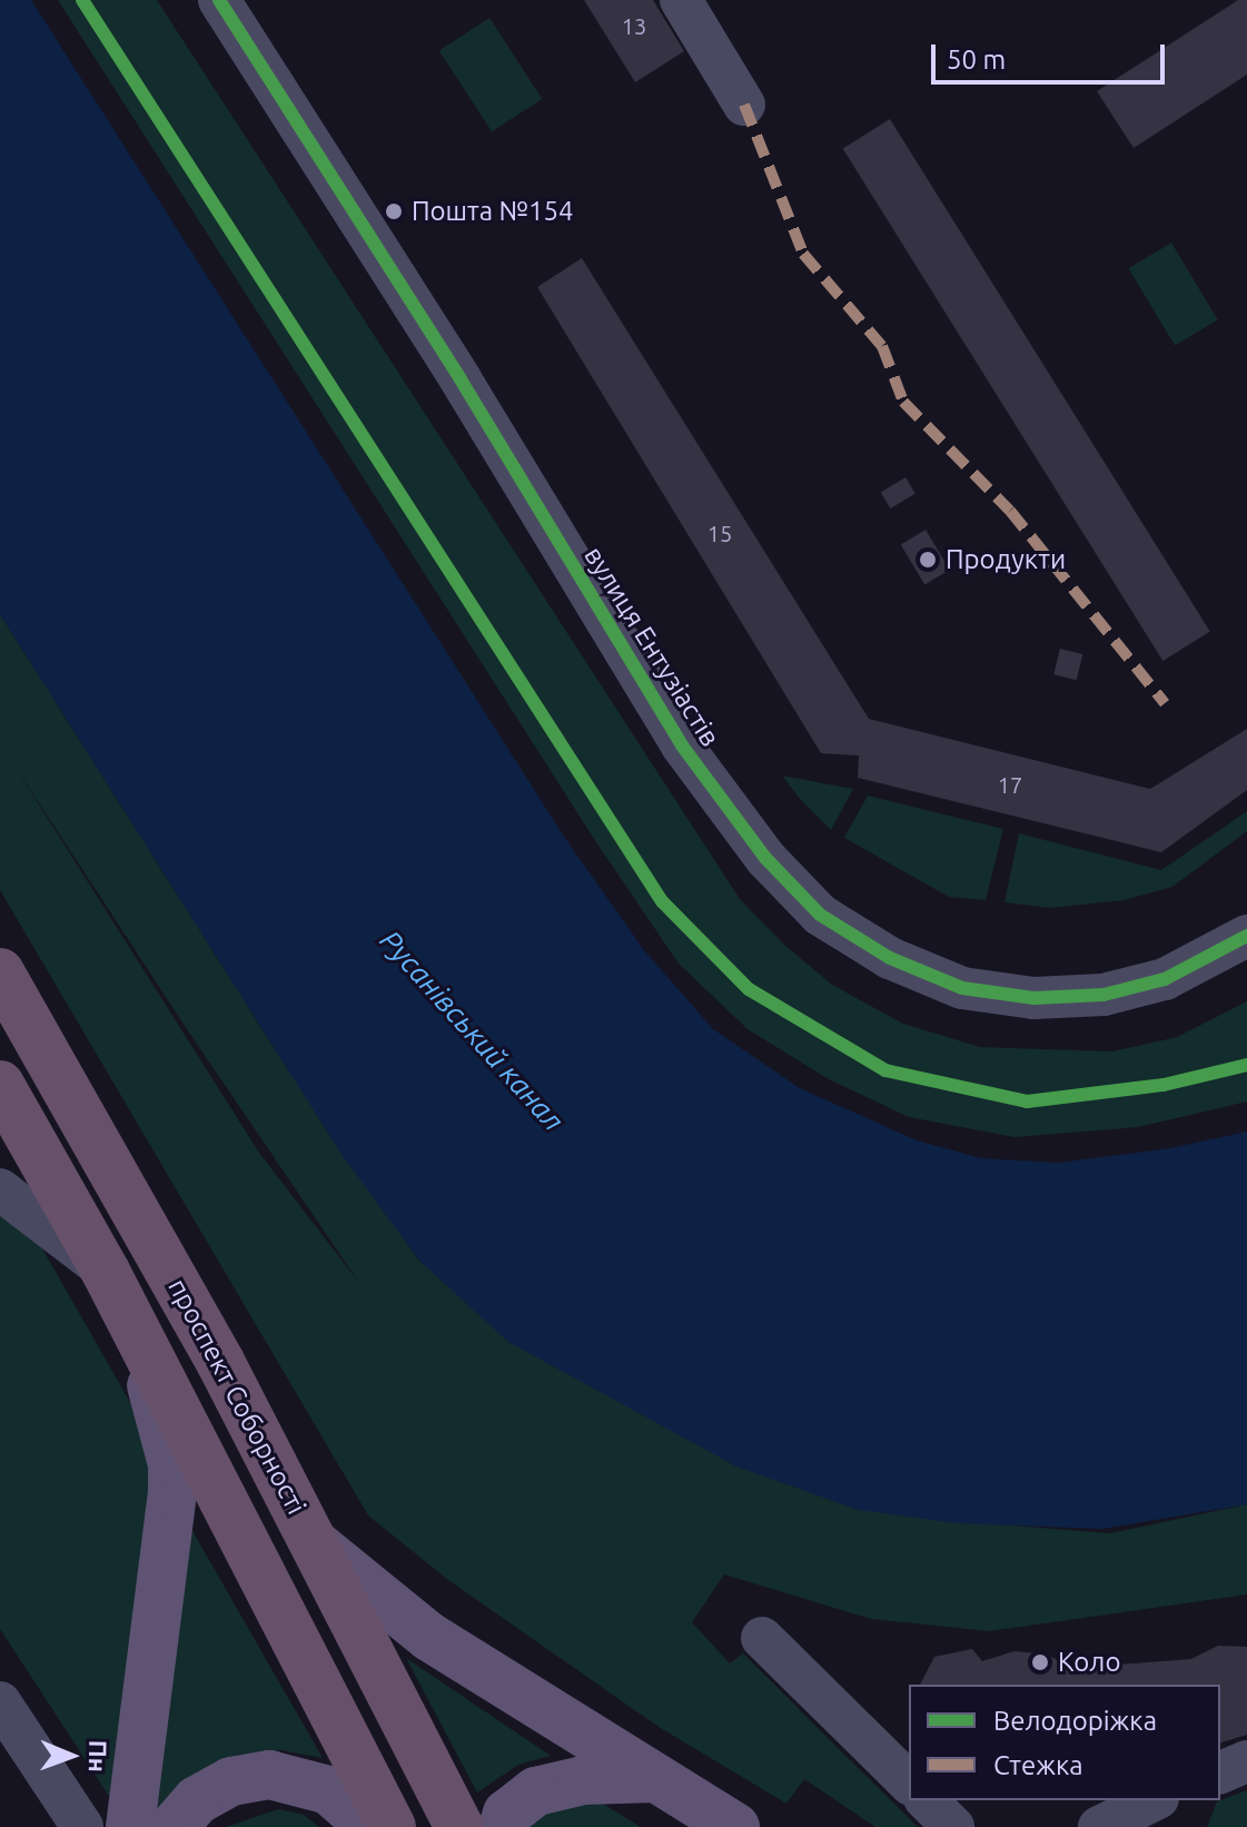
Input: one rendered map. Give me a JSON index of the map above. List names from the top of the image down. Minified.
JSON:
{"streets":{"highway":["проспект Соборності"],"street":["вулиця Ентузіастів"]},"water":["Русанівський канал"],"places":["Пошта №154","Продукти","Коло"],"house_numbers":["13","15","17"],"legend":["Велодоріжка","Стежка"],"scale_bar":"50 m","north":"right"}
